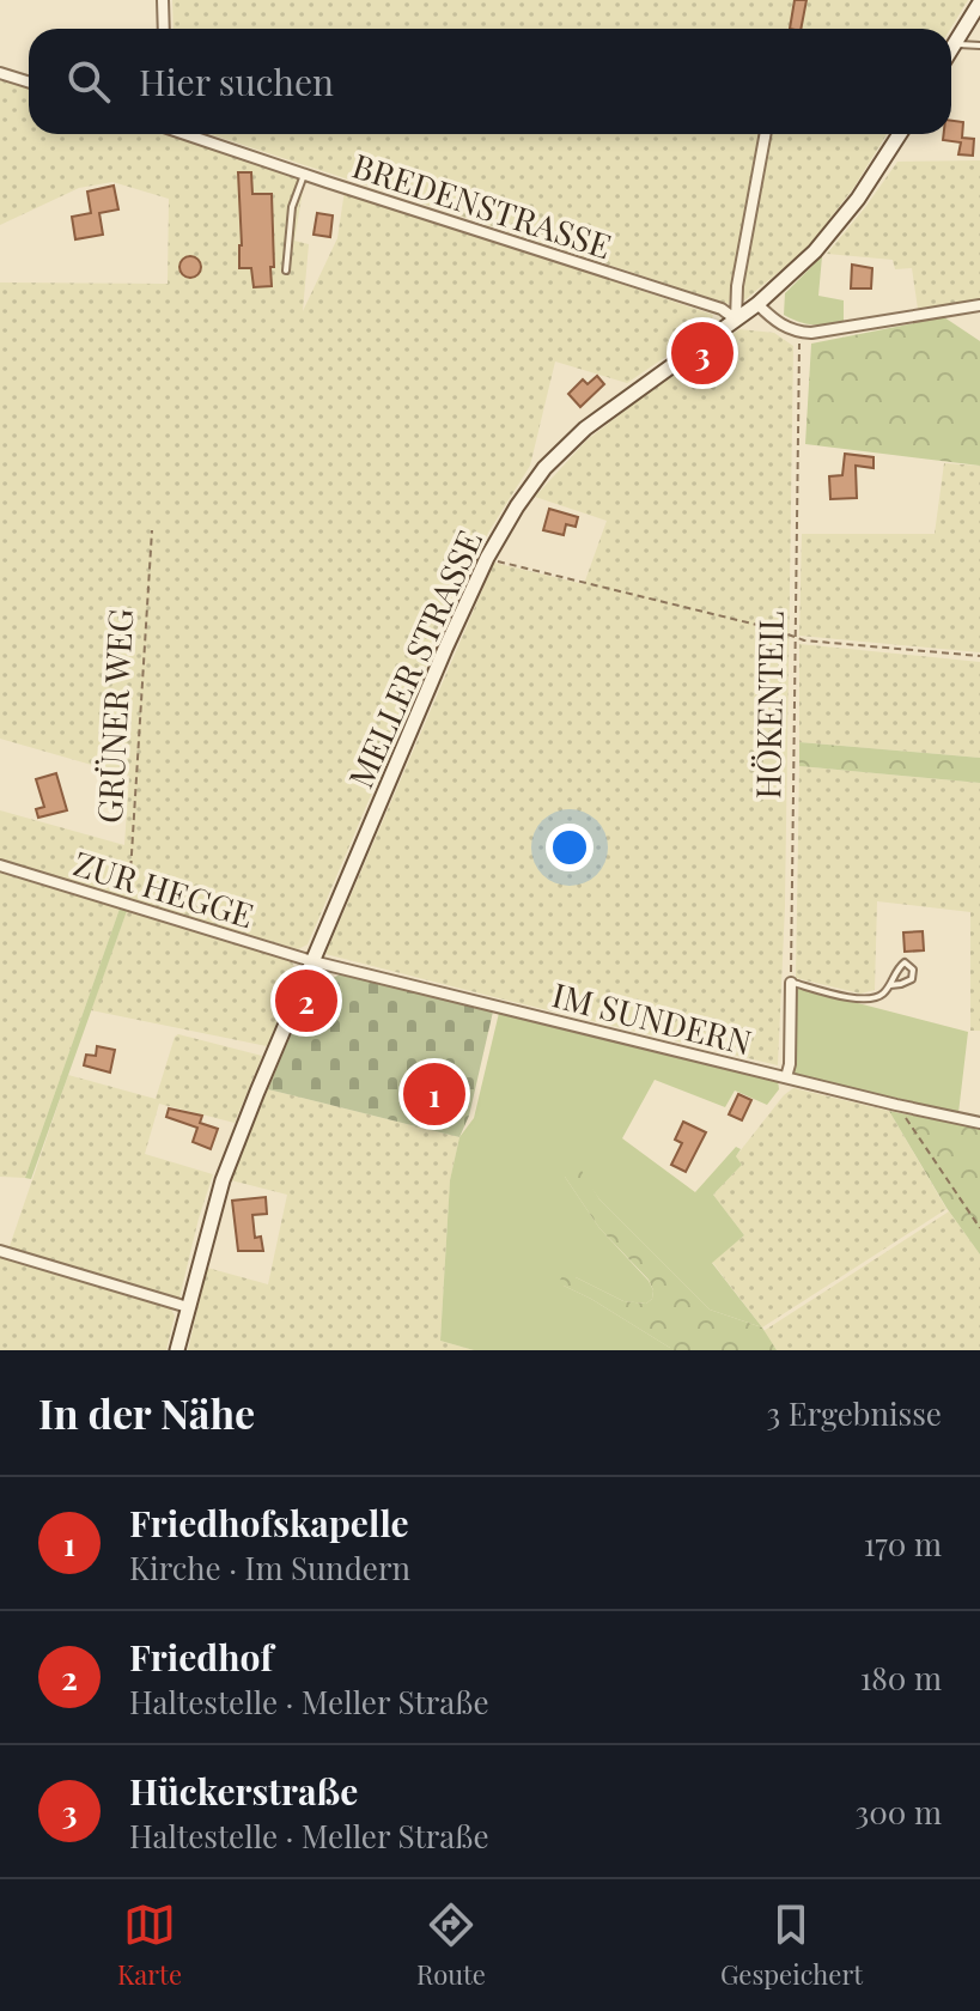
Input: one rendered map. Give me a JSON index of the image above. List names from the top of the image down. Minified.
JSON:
{"streets":{"main road":["MELLER STRASSE"],"street":["BREDENSTRASSE","ZUR HEGGE","IM SUNDERN"],"path":["HÖKENTEIL","GRÜNER WEG"]},"crossings":[["BREDENSTRASSE","MELLER STRASSE"],["MELLER STRASSE","ZUR HEGGE"],["MELLER STRASSE","IM SUNDERN"],["GRÜNER WEG","ZUR HEGGE"],["ZUR HEGGE","IM SUNDERN"]],"page":{"search":"Hier suchen","pins":["3","2","1"],"heading":["In der Nähe","3 Ergebnisse"],"list":[{"mark":"1","name":"Friedhofskapelle","note":"Kirche · Im Sundern","value":"170 m"},{"mark":"2","name":"Friedhof","note":"Haltestelle · Meller Straße","value":"180 m"},{"mark":"3","name":"Hückerstraße","note":"Haltestelle · Meller Straße","value":"300 m"}],"nav":["Karte","Route","Gespeichert"]}}
